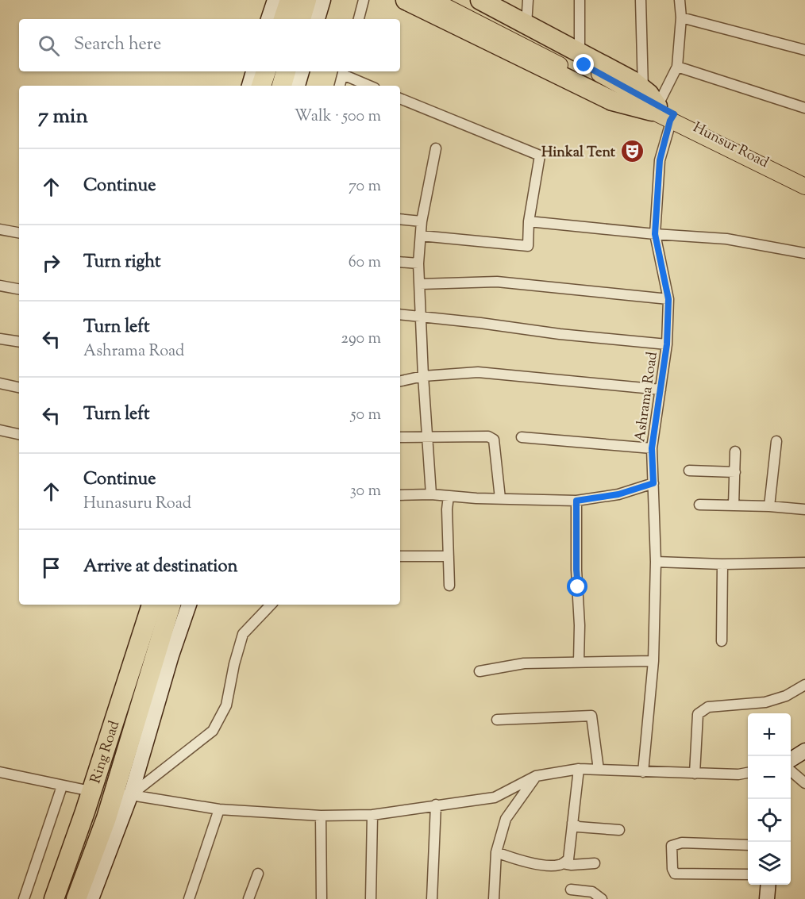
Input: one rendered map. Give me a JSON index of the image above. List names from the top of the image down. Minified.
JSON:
{"streets":{"highway":["Ring Road"],"main road":["Hunsur Road"],"street":["Ashrama Road"]},"crossings":[["Hunsur Road","Ashrama Road"]],"places":{"theatre":["Hinkal Tent"]},"page":{"search":"Search here","heading":["7 min","Walk · 500 m"],"list":[["Continue","70 m"],["Turn right","60 m"],["Turn left","Ashrama Road","290 m"],["Turn left","50 m"],["Continue","Hunasuru Road","30 m"],"Arrive at destination"],"map_buttons":["+","−"]}}
